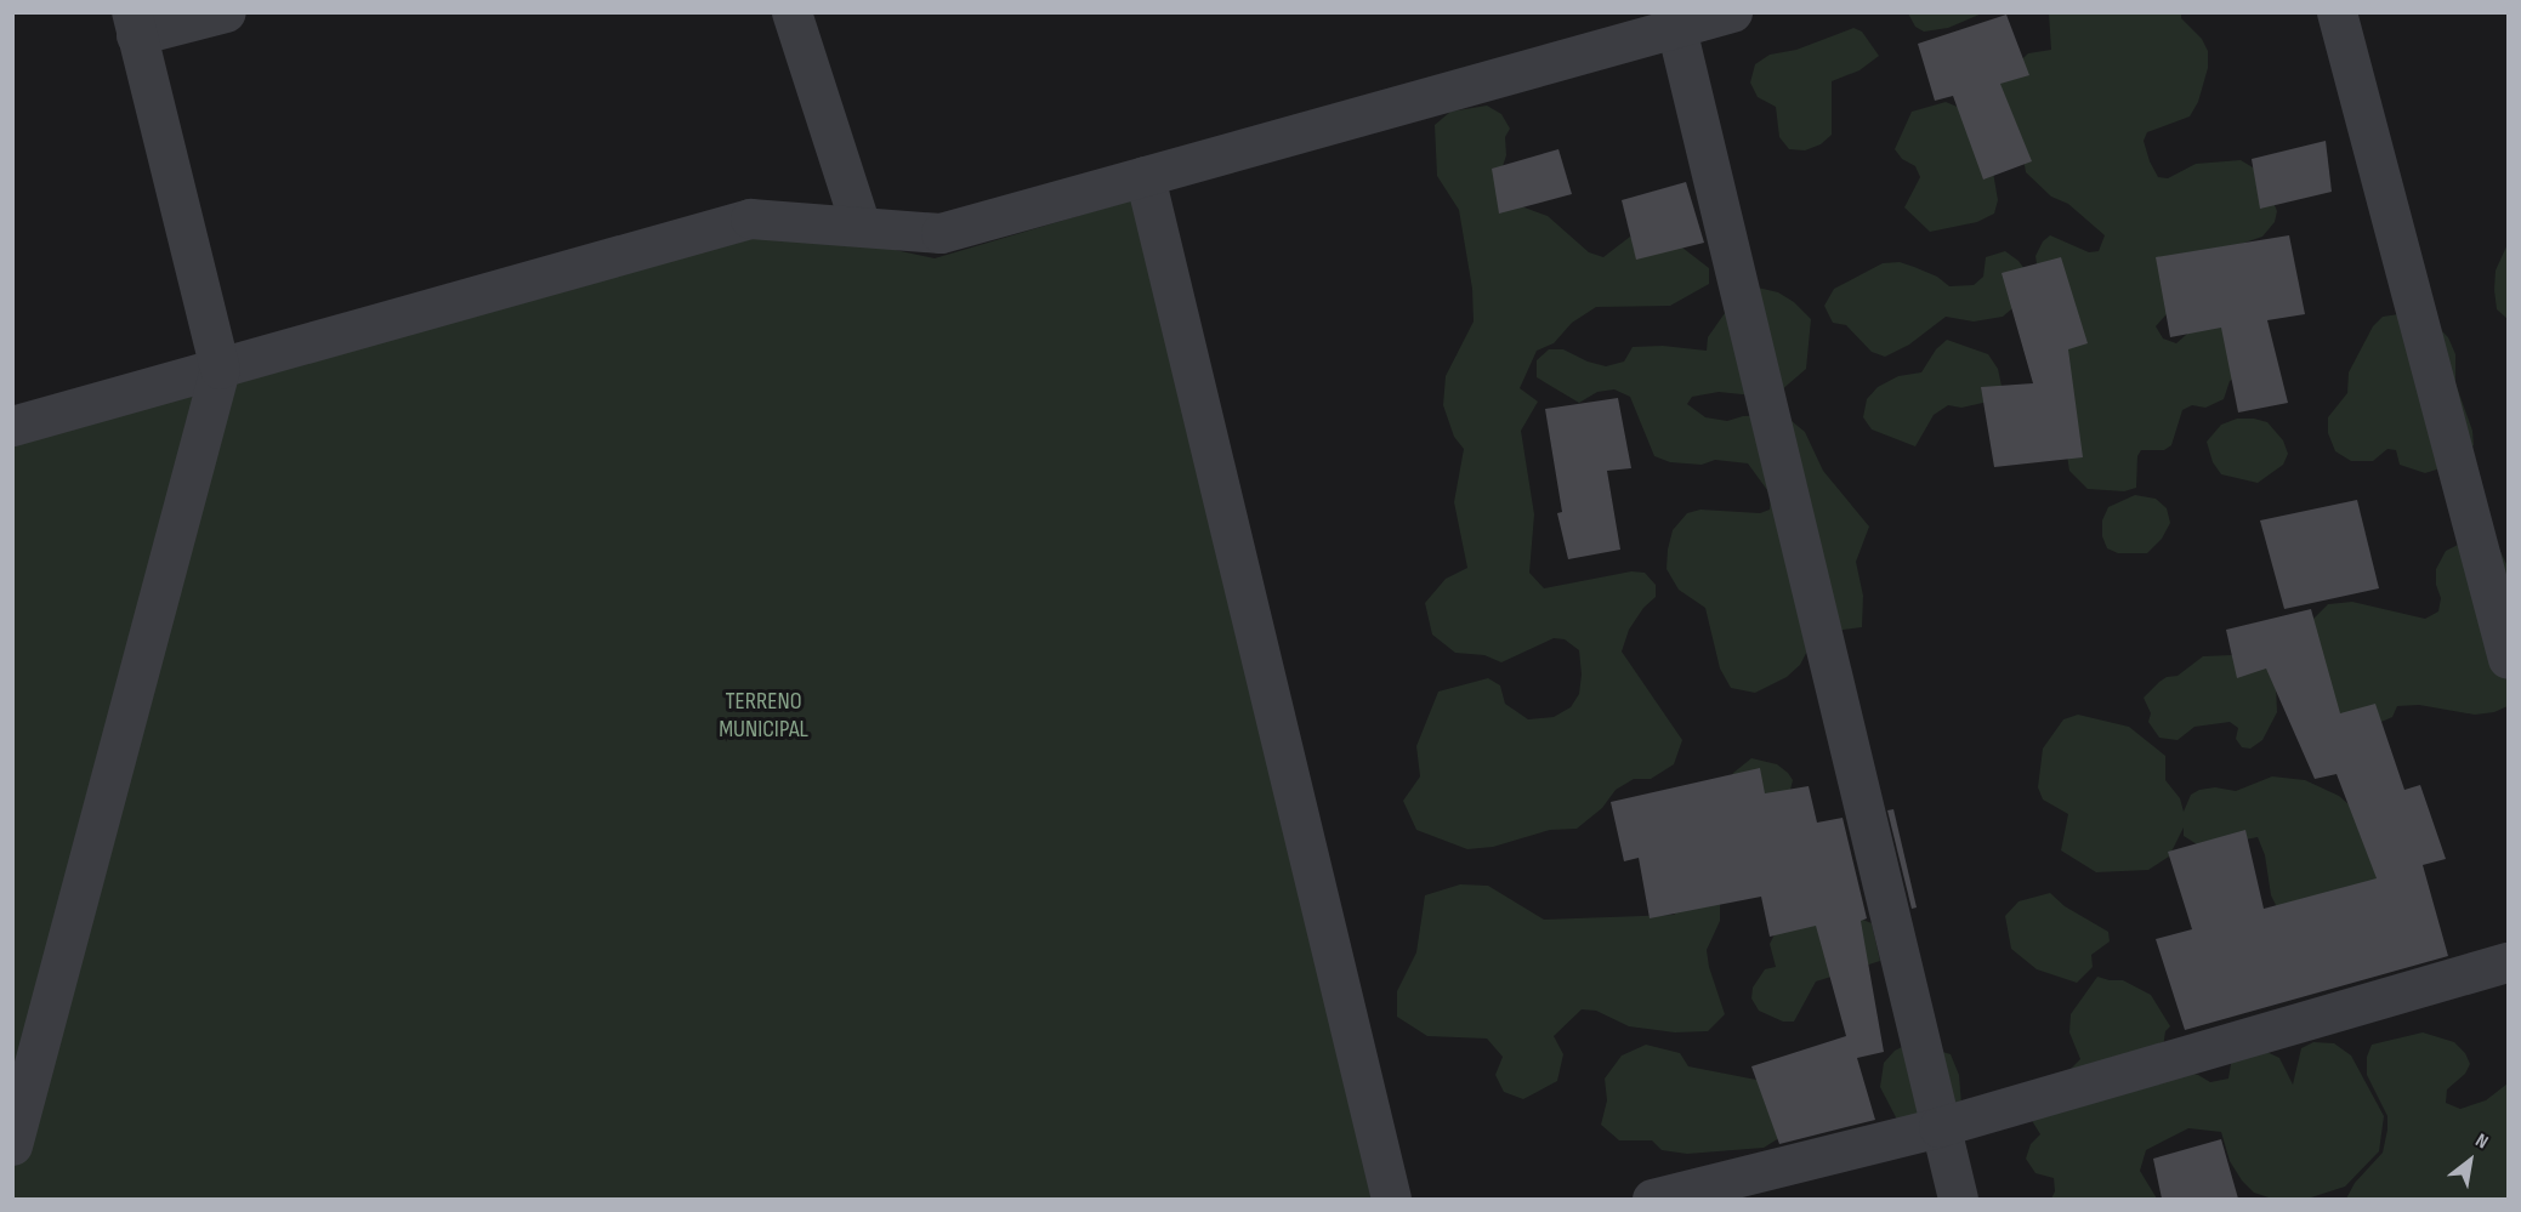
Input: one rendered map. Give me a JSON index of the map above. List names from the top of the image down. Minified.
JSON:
{"parks":["TERRENO MUNICIPAL"],"north":"top right"}
